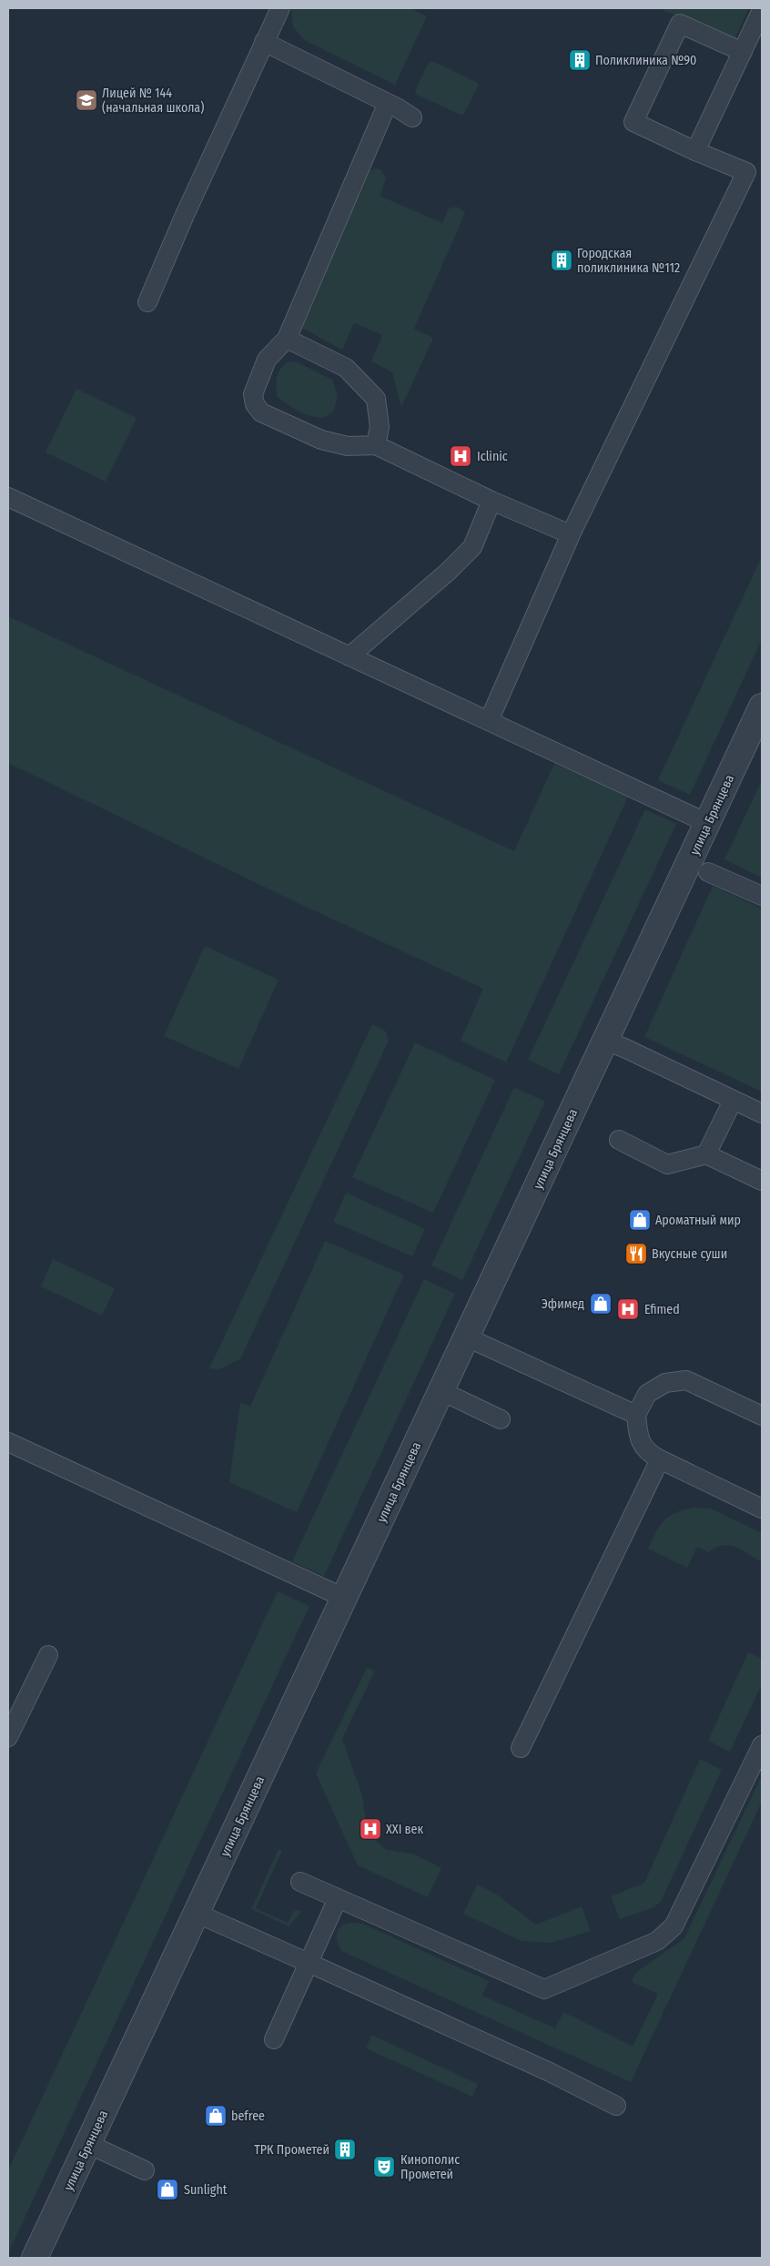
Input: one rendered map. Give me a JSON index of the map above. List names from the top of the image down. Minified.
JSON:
{"streets":{"street":["улица Брянцева"]},"places":{"building":["Поликлиника №90","Городская поликлиника №112","ТРК Прометей"],"school or university":["Лицей № 144 (начальная школа)"],"hospital":["Iclinic","Efimed","XXI век"],"shop":["Ароматный мир","Эфимед","befree","Sunlight"],"restaurant":["Вкусные суши"],"theatre":["Кинополис Прометей"]}}
